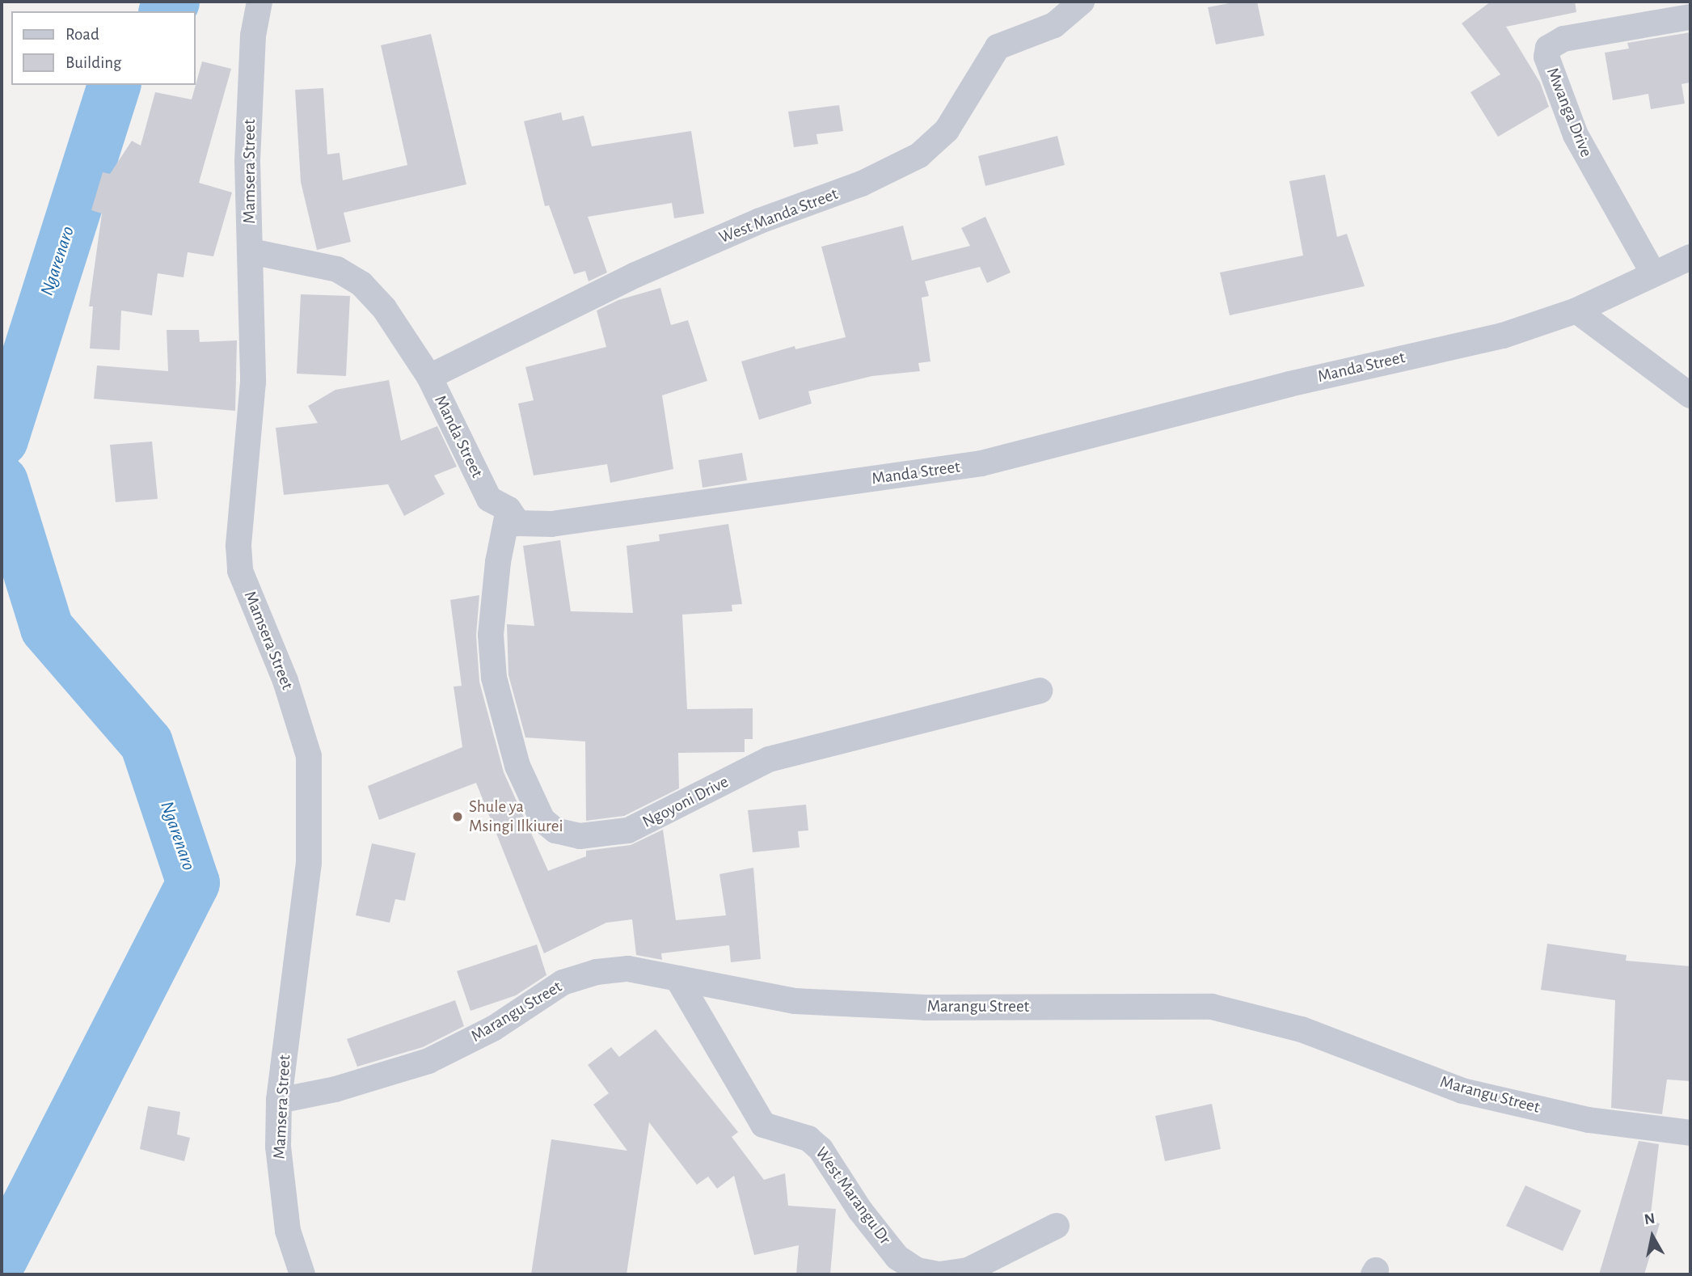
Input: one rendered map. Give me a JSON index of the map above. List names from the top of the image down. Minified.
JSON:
{"streets":{"street":["Mwanga Drive","Mamsera Street","West Manda Street","Manda Street","Ngoyoni Drive","Marangu Street","West Marangu Dr"]},"crossings":[["Mwanga Drive","Manda Street"],["Mamsera Street","Manda Street"],["Mamsera Street","Marangu Street"],["West Manda Street","Manda Street"],["Manda Street","Ngoyoni Drive"],["Marangu Street","West Marangu Dr"]],"water":["Ngarenaro"],"places":["Shule ya Msingi Ilkiurei"],"legend":["Road","Building"],"north":"top"}
